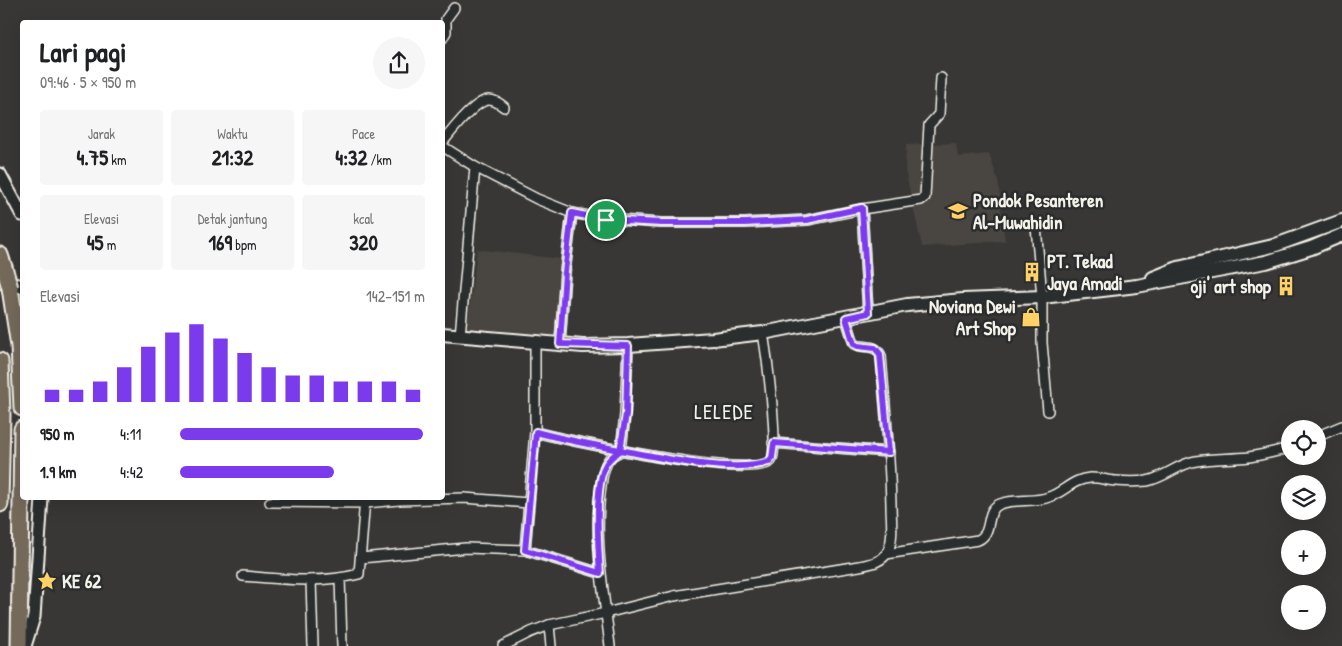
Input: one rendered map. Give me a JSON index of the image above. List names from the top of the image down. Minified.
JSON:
{"districts":["LELEDE"],"places":{"school or university":["Pondok Pesanteren Al-Muwahidin"],"building":["PT. Tekad Jaya Amadi","oji' art shop"],"shop":["Noviana Dewi Art Shop"],"place":["KE 62"]},"page":{"heading":["Lari pagi","09:46 · 5 × 950 m"],"stats":[["Jarak","4.75 km"],["Waktu","21:32"],["Pace","4:32 /km"],["Elevasi","45 m"],["Detak jantung","169 bpm"],["kcal","320"]],"chart":["Elevasi","142–151 m"],"list":[{"name":"950 m","note":"4:11"},{"name":"1.9 km","note":"4:42"}],"map_buttons":["+","−"]}}
